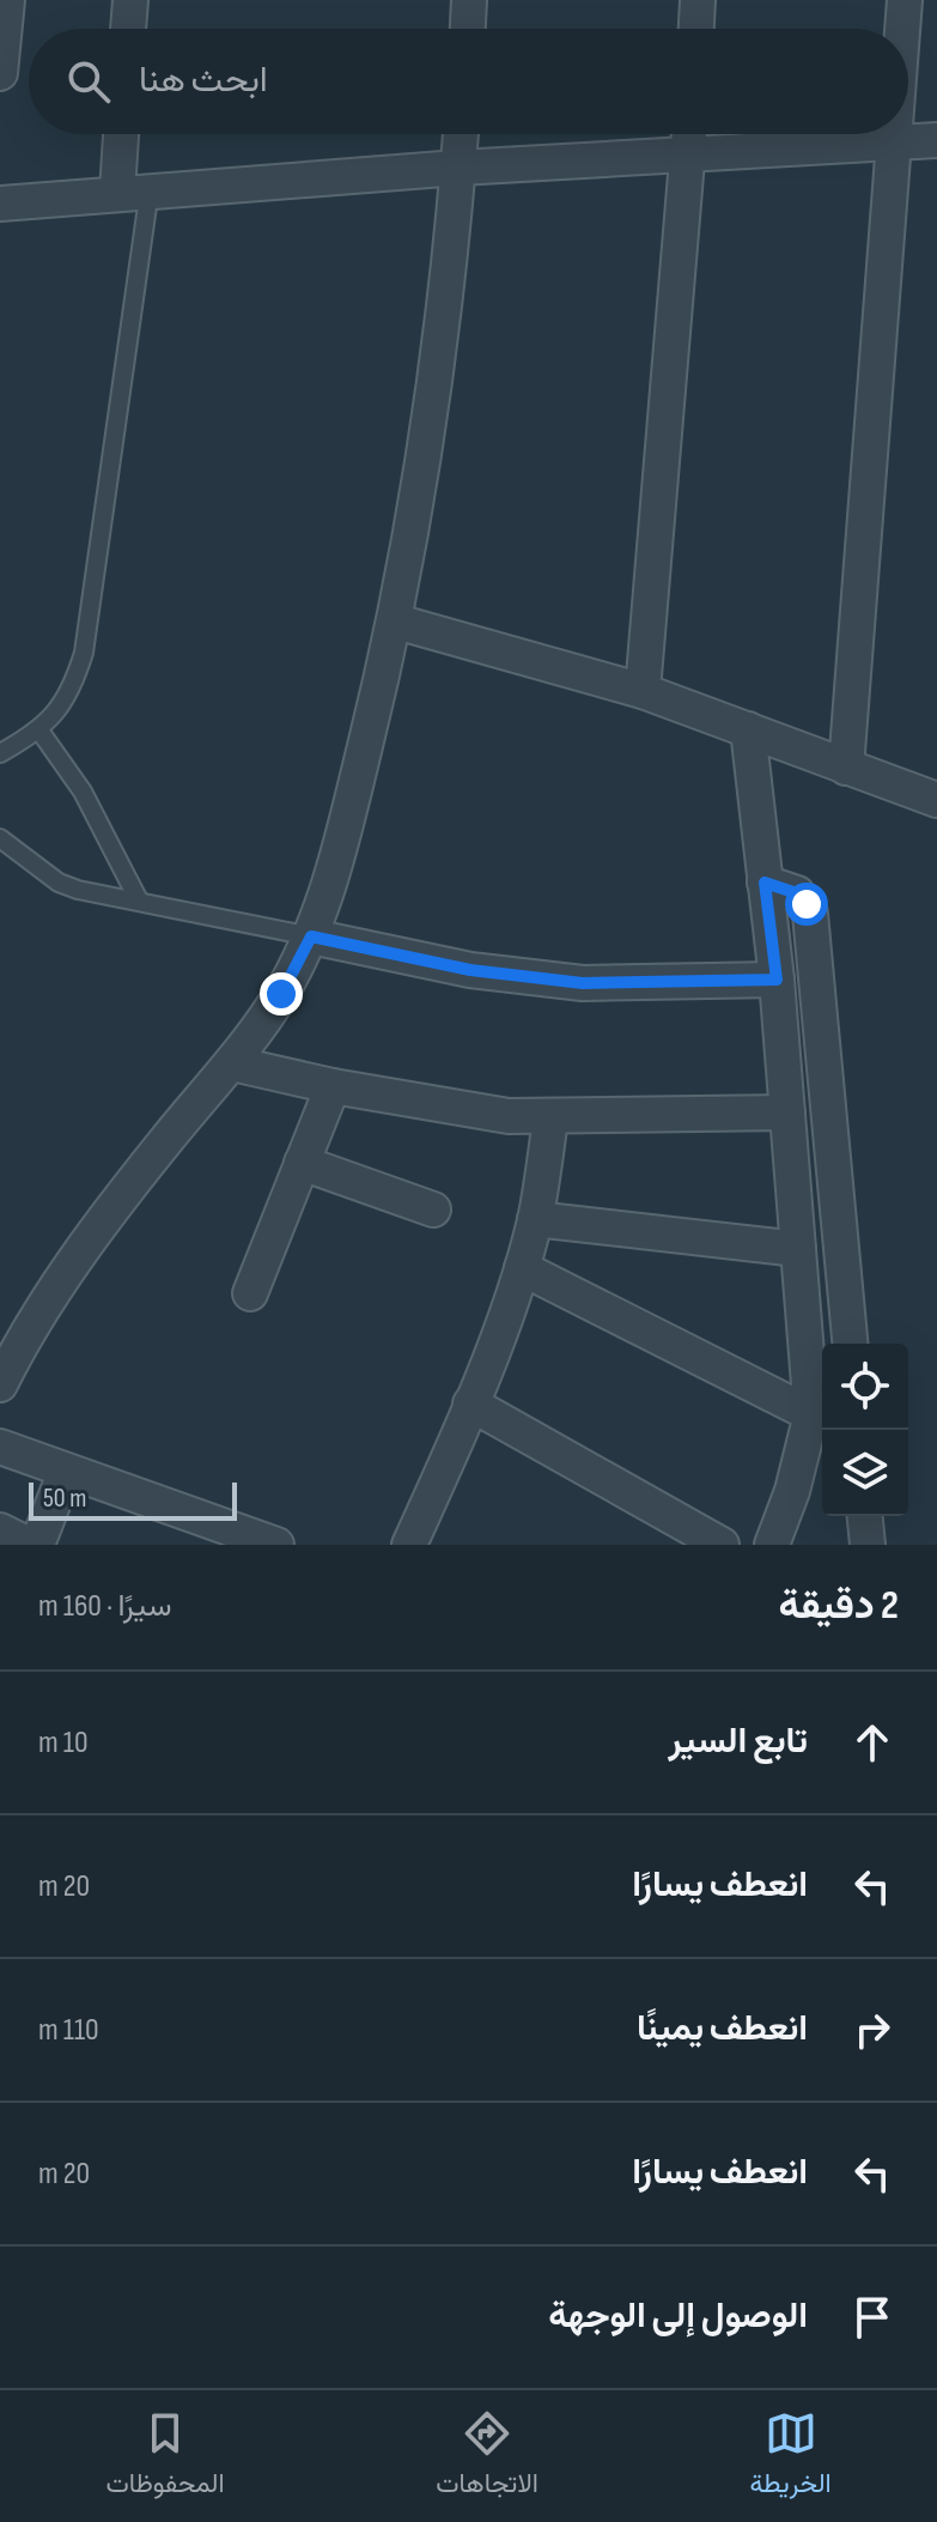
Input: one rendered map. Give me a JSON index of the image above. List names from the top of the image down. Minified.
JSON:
{"scale_bar":"50 m","page":{"search":"ابحث هنا","scale":"50 m","heading":["2 دقيقة","سيرًا · 160 m"],"list":[["تابع السير","10 m"],["انعطف يسارًا","20 m"],["انعطف يمينًا","110 m"],["انعطف يسارًا","20 m"],"الوصول إلى الوجهة"],"nav":["الخريطة","الاتجاهات","المحفوظات"]}}
